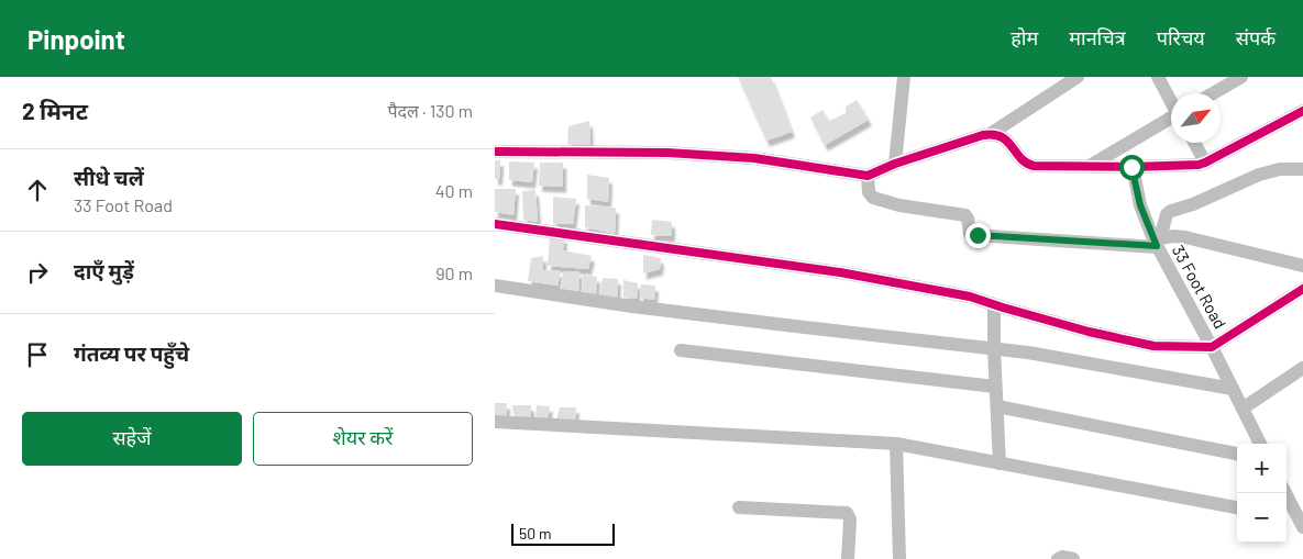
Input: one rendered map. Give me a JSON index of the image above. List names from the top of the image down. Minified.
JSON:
{"streets":{"street":["33 Foot Road"]},"scale_bar":"50 m","north":"top right","page":{"header":"Pinpoint","nav":["होम","मानचित्र","परिचय","संपर्क"],"heading":["2 मिनट","पैदल · 130 m"],"list":[["सीधे चलें","33 Foot Road","40 m"],["दाएँ मुड़ें","90 m"],"गंतव्य पर पहुँचे"],"buttons":["सहेजें","शेयर करें"],"map_buttons":["+","−"],"scale":"50 m"}}
